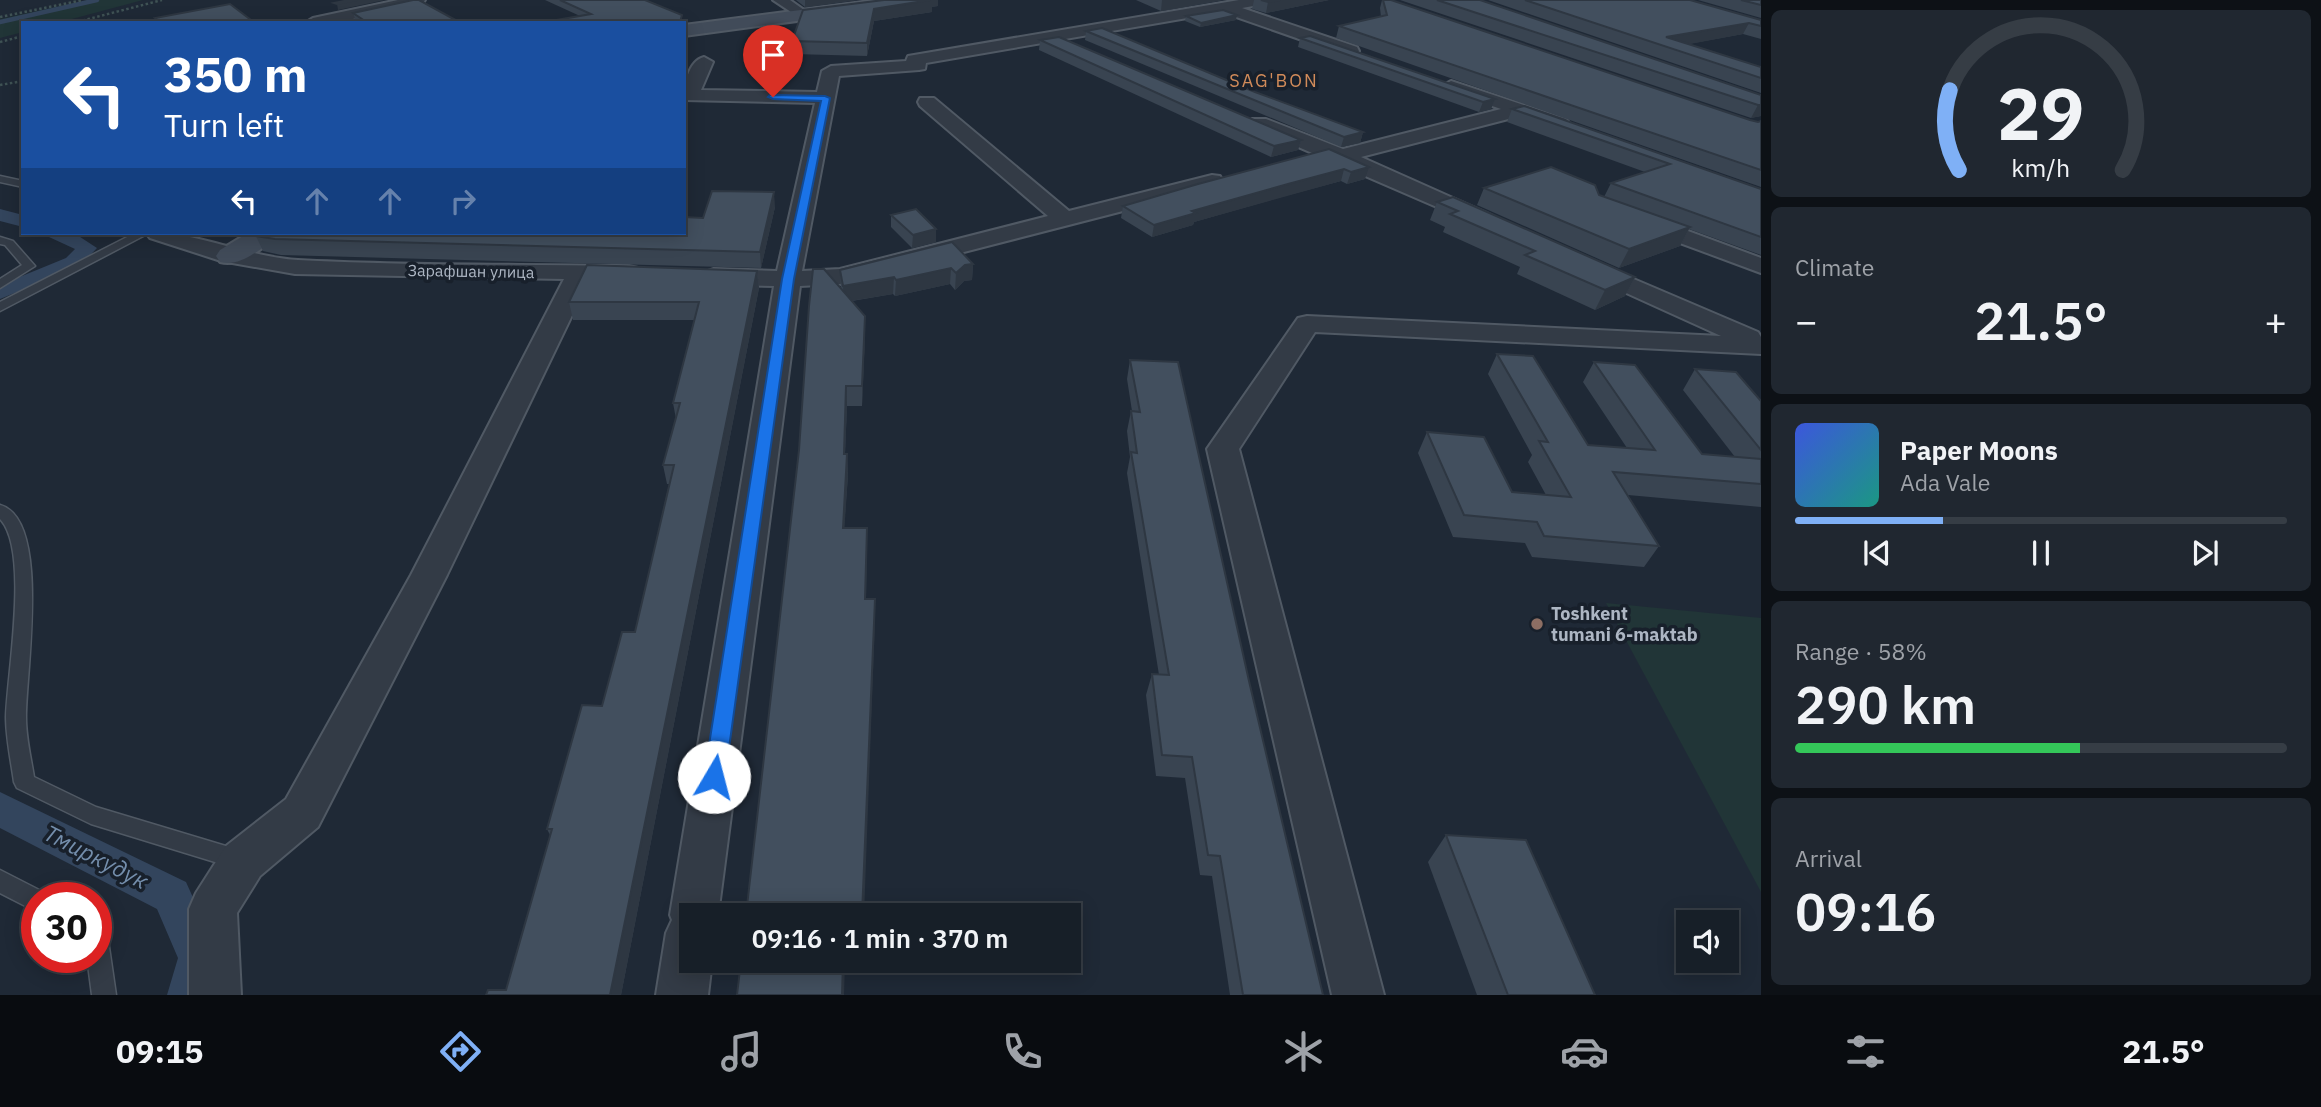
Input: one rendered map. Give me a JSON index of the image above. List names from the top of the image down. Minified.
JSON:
{"streets":{"street":["Зарафшан улица"]},"districts":["SAG'BON"],"water":["Тмиркудук"],"places":["Toshkent tumani 6-maktab"],"page":{"turn":["350 m","Turn left"],"tile":["Climate",["Range · 58%","290 km"],["Arrival","09:16"]],"heat":["−","21.5°","+"],"song":["Paper Moons","Ada Vale"],"limit":"30","trip":"09:16 · 1 min · 370 m","tabs":["09:15","21.5°"],"gauge":["29","km/h"]}}
